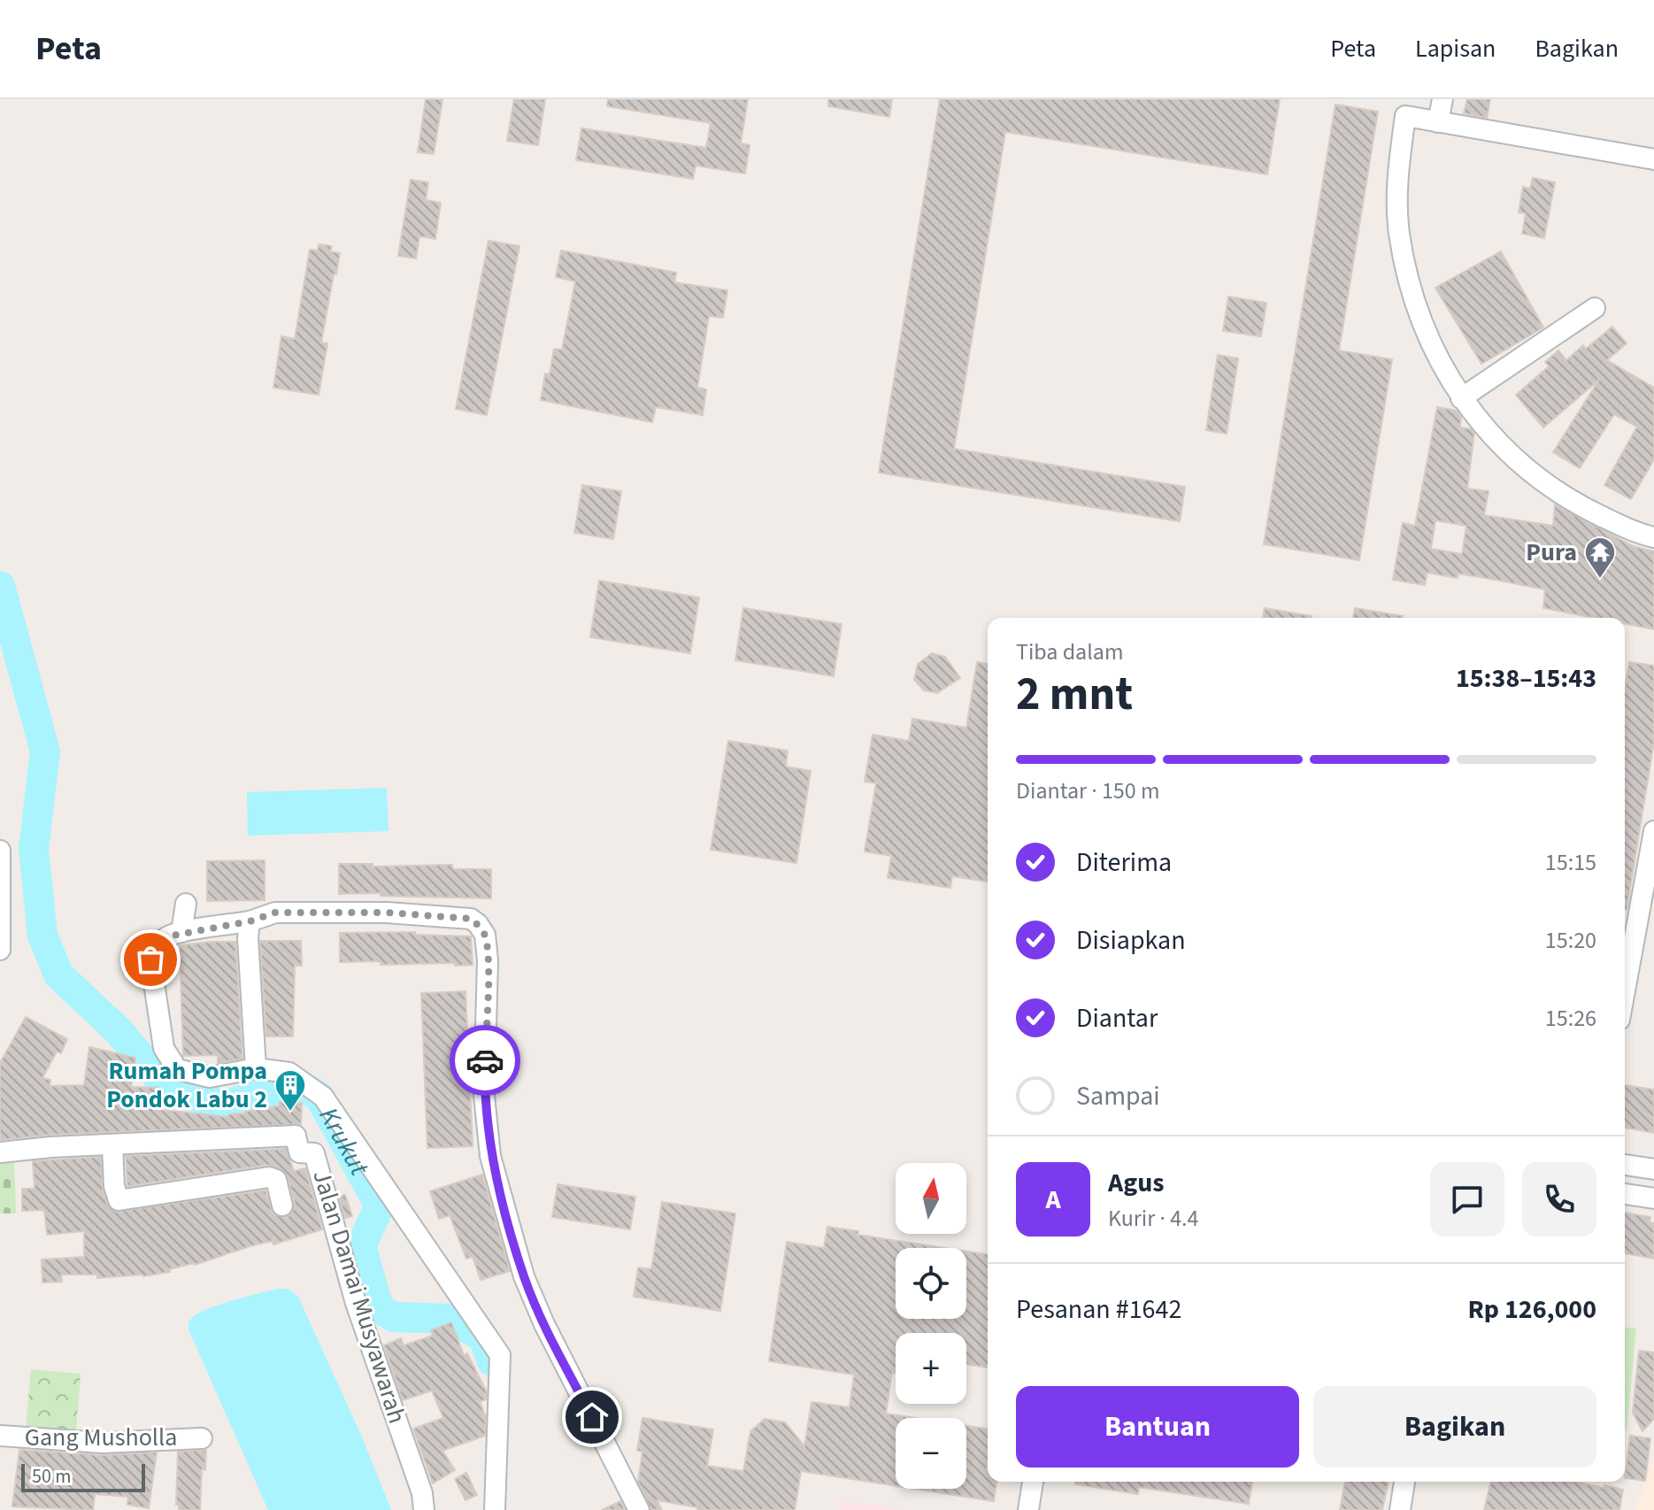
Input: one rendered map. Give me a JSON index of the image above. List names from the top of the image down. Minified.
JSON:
{"streets":{"street":["Jalan Damai Musyawarah","Gang Musholla"]},"water":["Krukut"],"places":{"temple":["Pura"],"building":["Rumah Pompa Pondok Labu 2"]},"scale_bar":"50 m","north":"top","page":{"header":"Peta","nav":["Peta","Lapisan","Bagikan"],"heading":["2 mnt","Tiba dalam","15:38–15:43"],"panel":["Agus","Kurir · 4.4","Pesanan #1642","Rp 126,000"],"bar":"Diantar · 150 m","list":[["Diterima","15:15"],["Disiapkan","15:20"],["Diantar","15:26"],"Sampai"],"round":"A","map_buttons":["+","−"],"buttons":["Bantuan","Bagikan"],"scale":"50 m"}}
